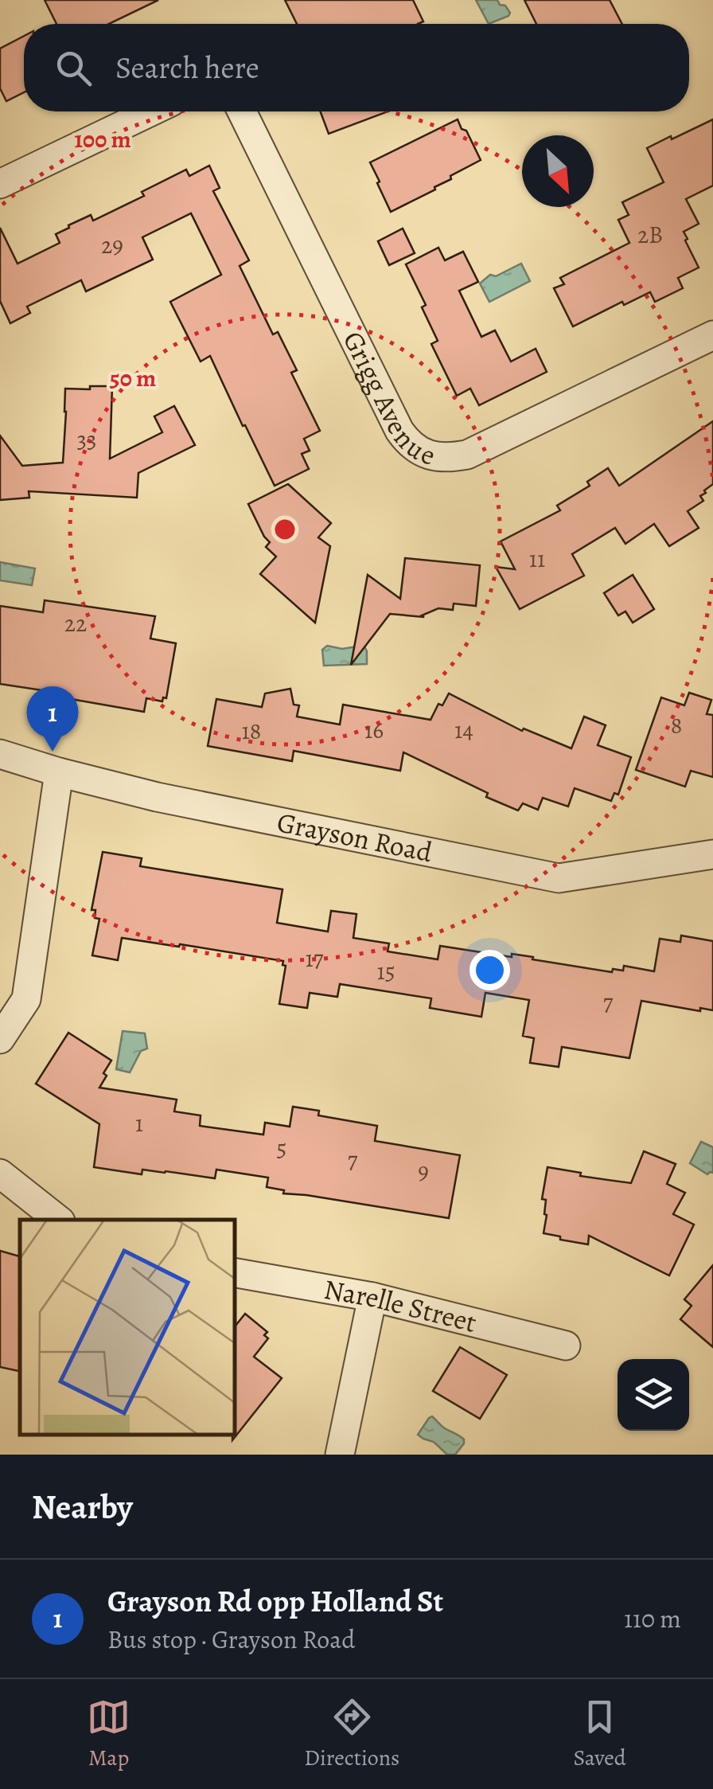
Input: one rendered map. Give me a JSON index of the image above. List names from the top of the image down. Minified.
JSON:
{"streets":{"street":["Grigg Avenue","Grayson Road","Narelle Street"]},"house_numbers":["2B","29","33","11","22","8","16","14","18","17","15","7","1","5","7","9"],"north":"bottom right","page":{"search":"Search here","pins":"1","heading":"Nearby","list":[{"mark":"1","name":"Grayson Rd opp Holland St","note":"Bus stop · Grayson Road","value":"110 m"}],"nav":["Map","Directions","Saved"]},"rings":["100 m","50 m"]}
